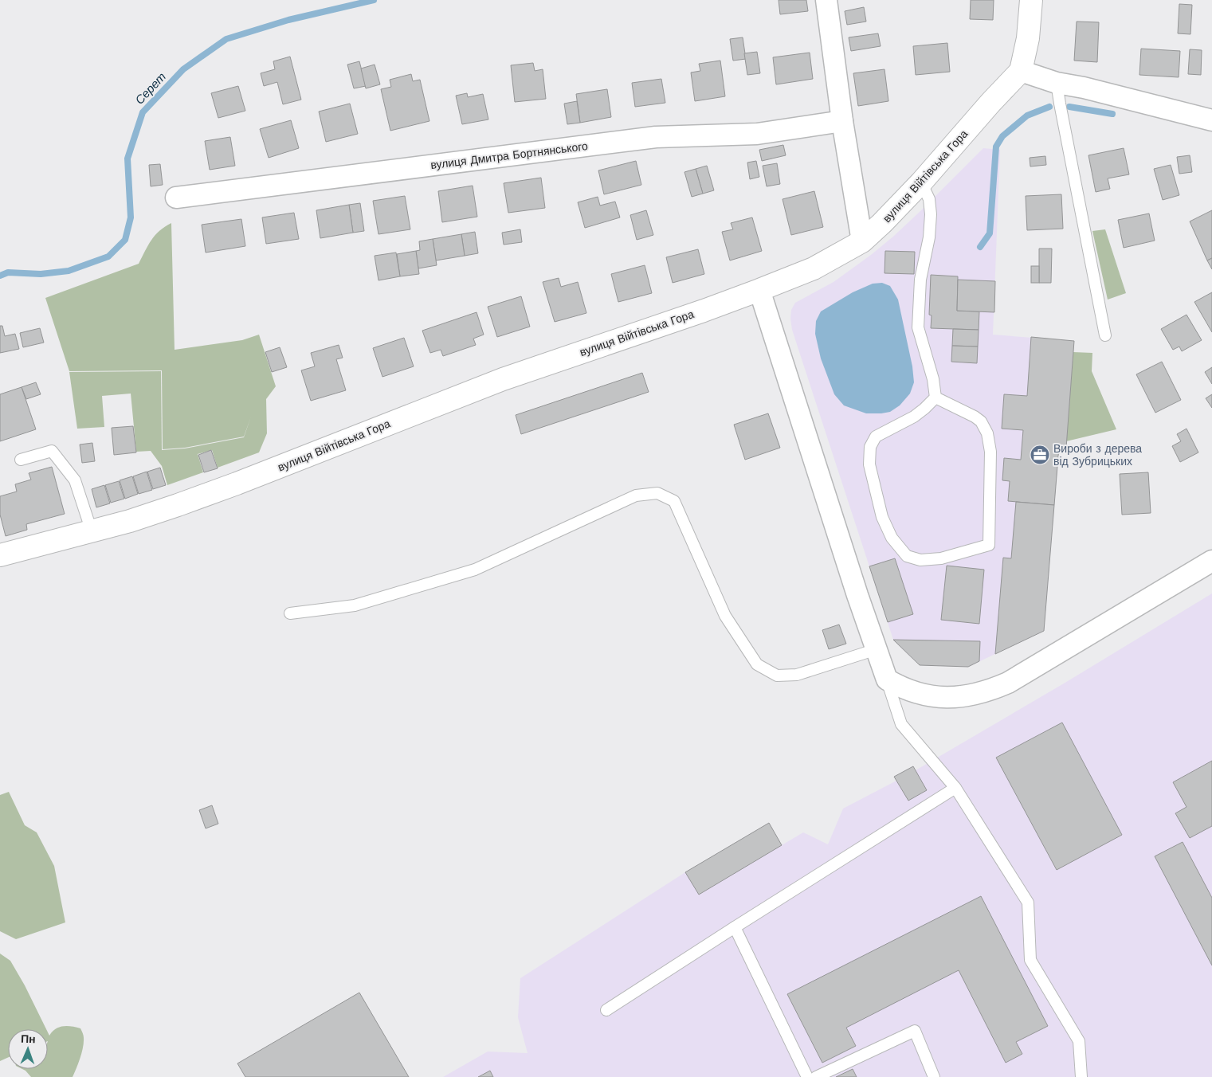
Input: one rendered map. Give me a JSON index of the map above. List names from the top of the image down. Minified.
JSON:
{"streets":{"street":["вулиця Дмитра Бортнянського","вулиця Війтівська Гора"]},"water":["Серет"],"places":{"office":["Вироби з дерева від Зубрицьких"]},"north":"top"}
